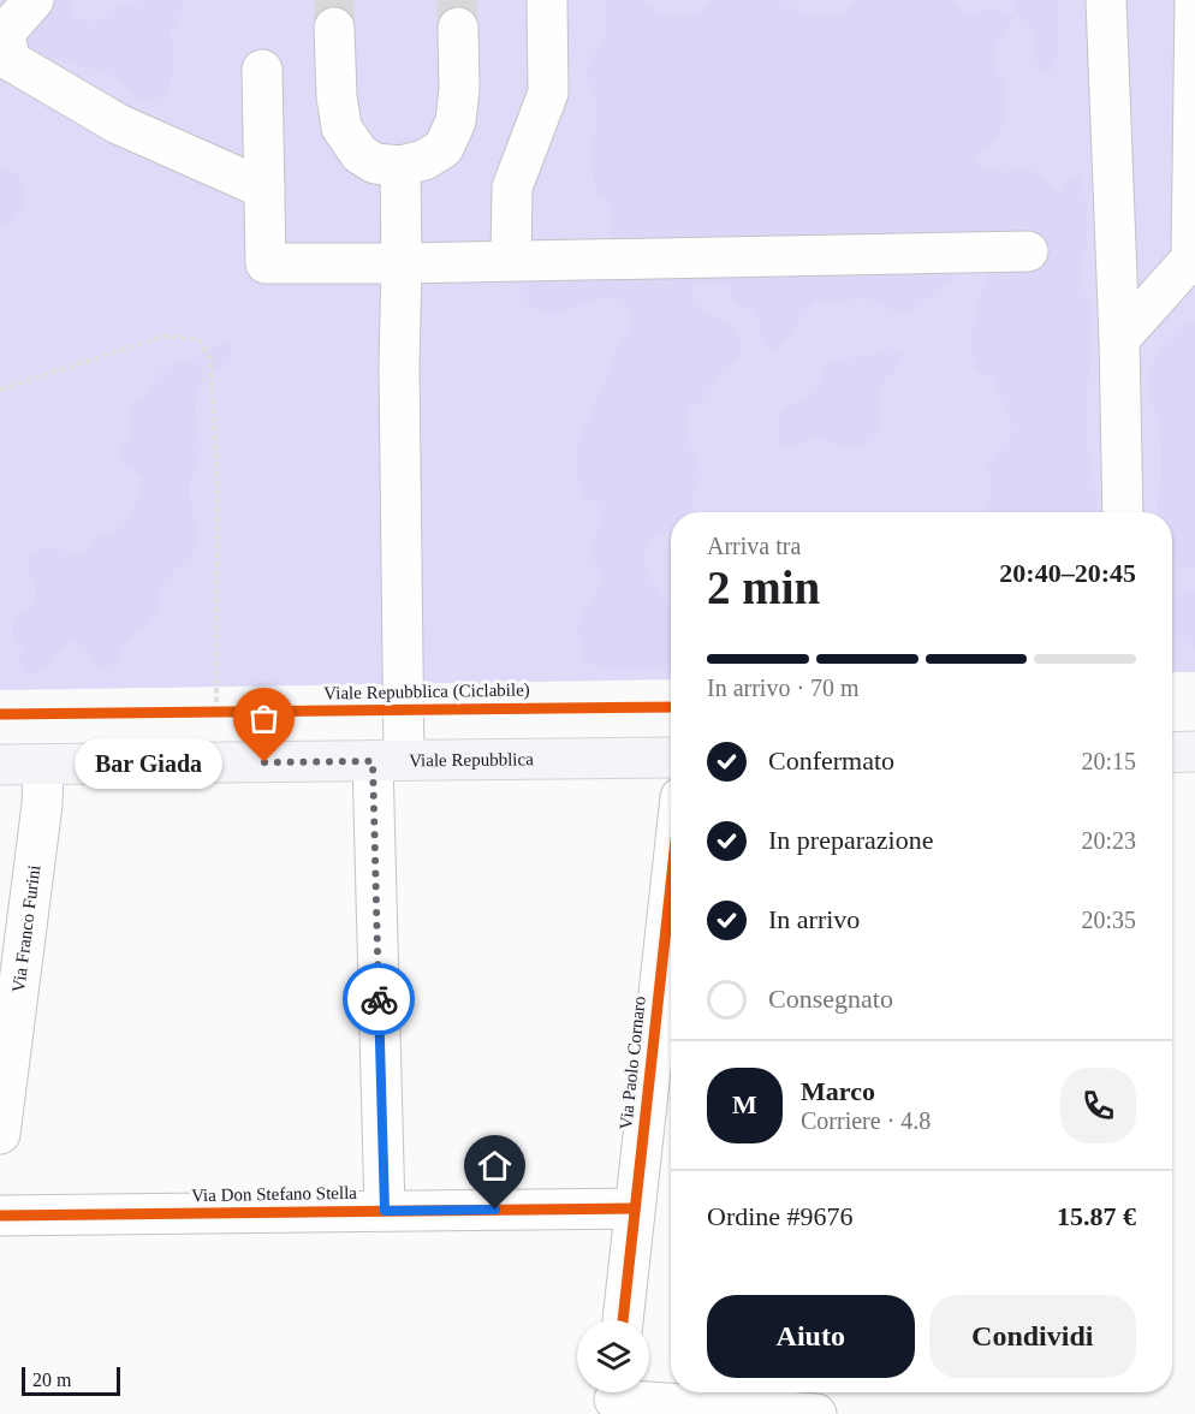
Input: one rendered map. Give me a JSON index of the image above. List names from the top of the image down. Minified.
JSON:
{"streets":{"main road":["Viale Repubblica"],"street":["Via Franco Furini","Via Paolo Cornaro","Via Don Stefano Stella"],"cycle path":["Viale Repubblica (Ciclabile)"]},"crossings":[["Viale Repubblica","Via Franco Furini"],["Via Paolo Cornaro","Via Don Stefano Stella"]],"places":["Bar Giada"],"scale_bar":"20 m","page":{"heading":["2 min","Arriva tra","20:40–20:45"],"panel":["Marco","Corriere · 4.8","Ordine #9676","15.87 €"],"bar":"In arrivo · 70 m","list":[["Confermato","20:15"],["In preparazione","20:23"],["In arrivo","20:35"],"Consegnato"],"bubble":"Bar Giada","round":"M","buttons":["Aiuto","Condividi"],"scale":"20 m"}}
